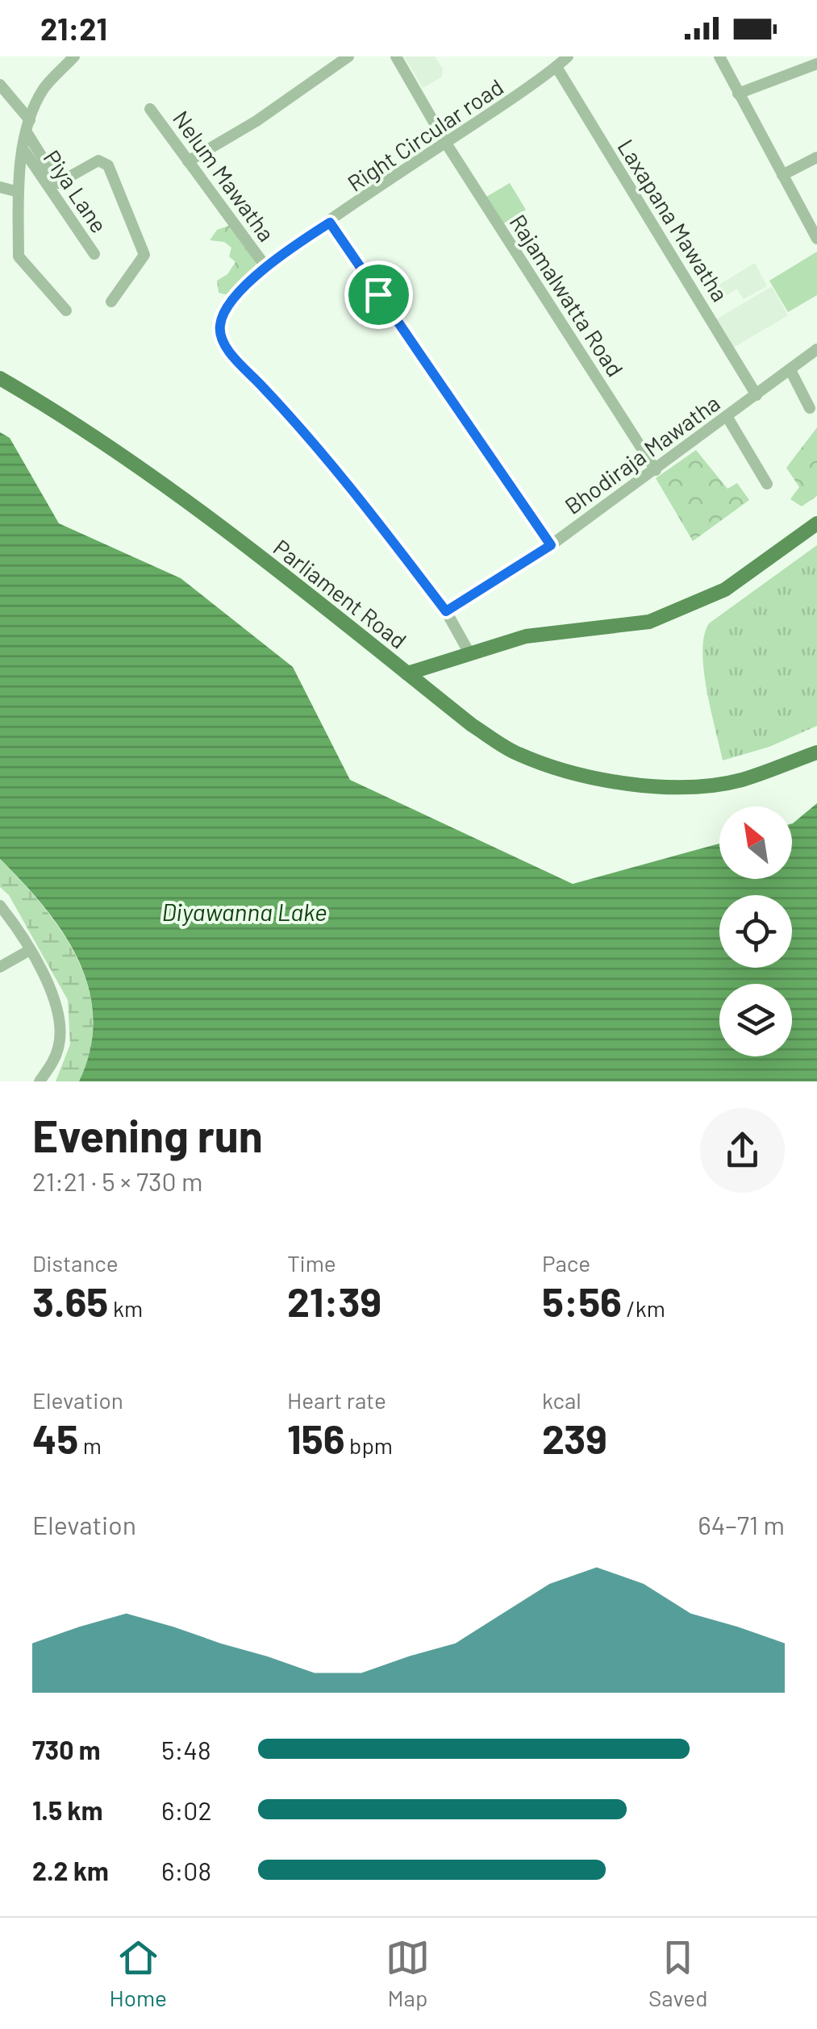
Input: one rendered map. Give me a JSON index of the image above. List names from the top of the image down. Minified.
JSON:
{"streets":{"main road":["Parliament Road"],"street":["Right Circular road","Nelum Mawatha","Piya Lane","Laxapana Mawatha","Rajamalwatta Road","Bhodiraja Mawatha"]},"crossings":[["Right Circular road","Nelum Mawatha"],["Right Circular road","Laxapana Mawatha"],["Right Circular road","Rajamalwatta Road"],["Right Circular road","Bhodiraja Mawatha"],["Right Circular road","Parliament Road"],["Laxapana Mawatha","Bhodiraja Mawatha"],["Rajamalwatta Road","Bhodiraja Mawatha"]],"water":["Diyawanna Lake"],"north":"top left","page":{"status":"21:21","heading":["Evening run","21:21 · 5 × 730 m"],"stats":[["Distance","3.65 km"],["Time","21:39"],["Pace","5:56 /km"],["Elevation","45 m"],["Heart rate","156 bpm"],["kcal","239"]],"chart":["Elevation","64–71 m"],"list":[{"name":"730 m","note":"5:48"},{"name":"1.5 km","note":"6:02"},{"name":"2.2 km","note":"6:08"}],"tabs":["Home","Map","Saved"]}}
